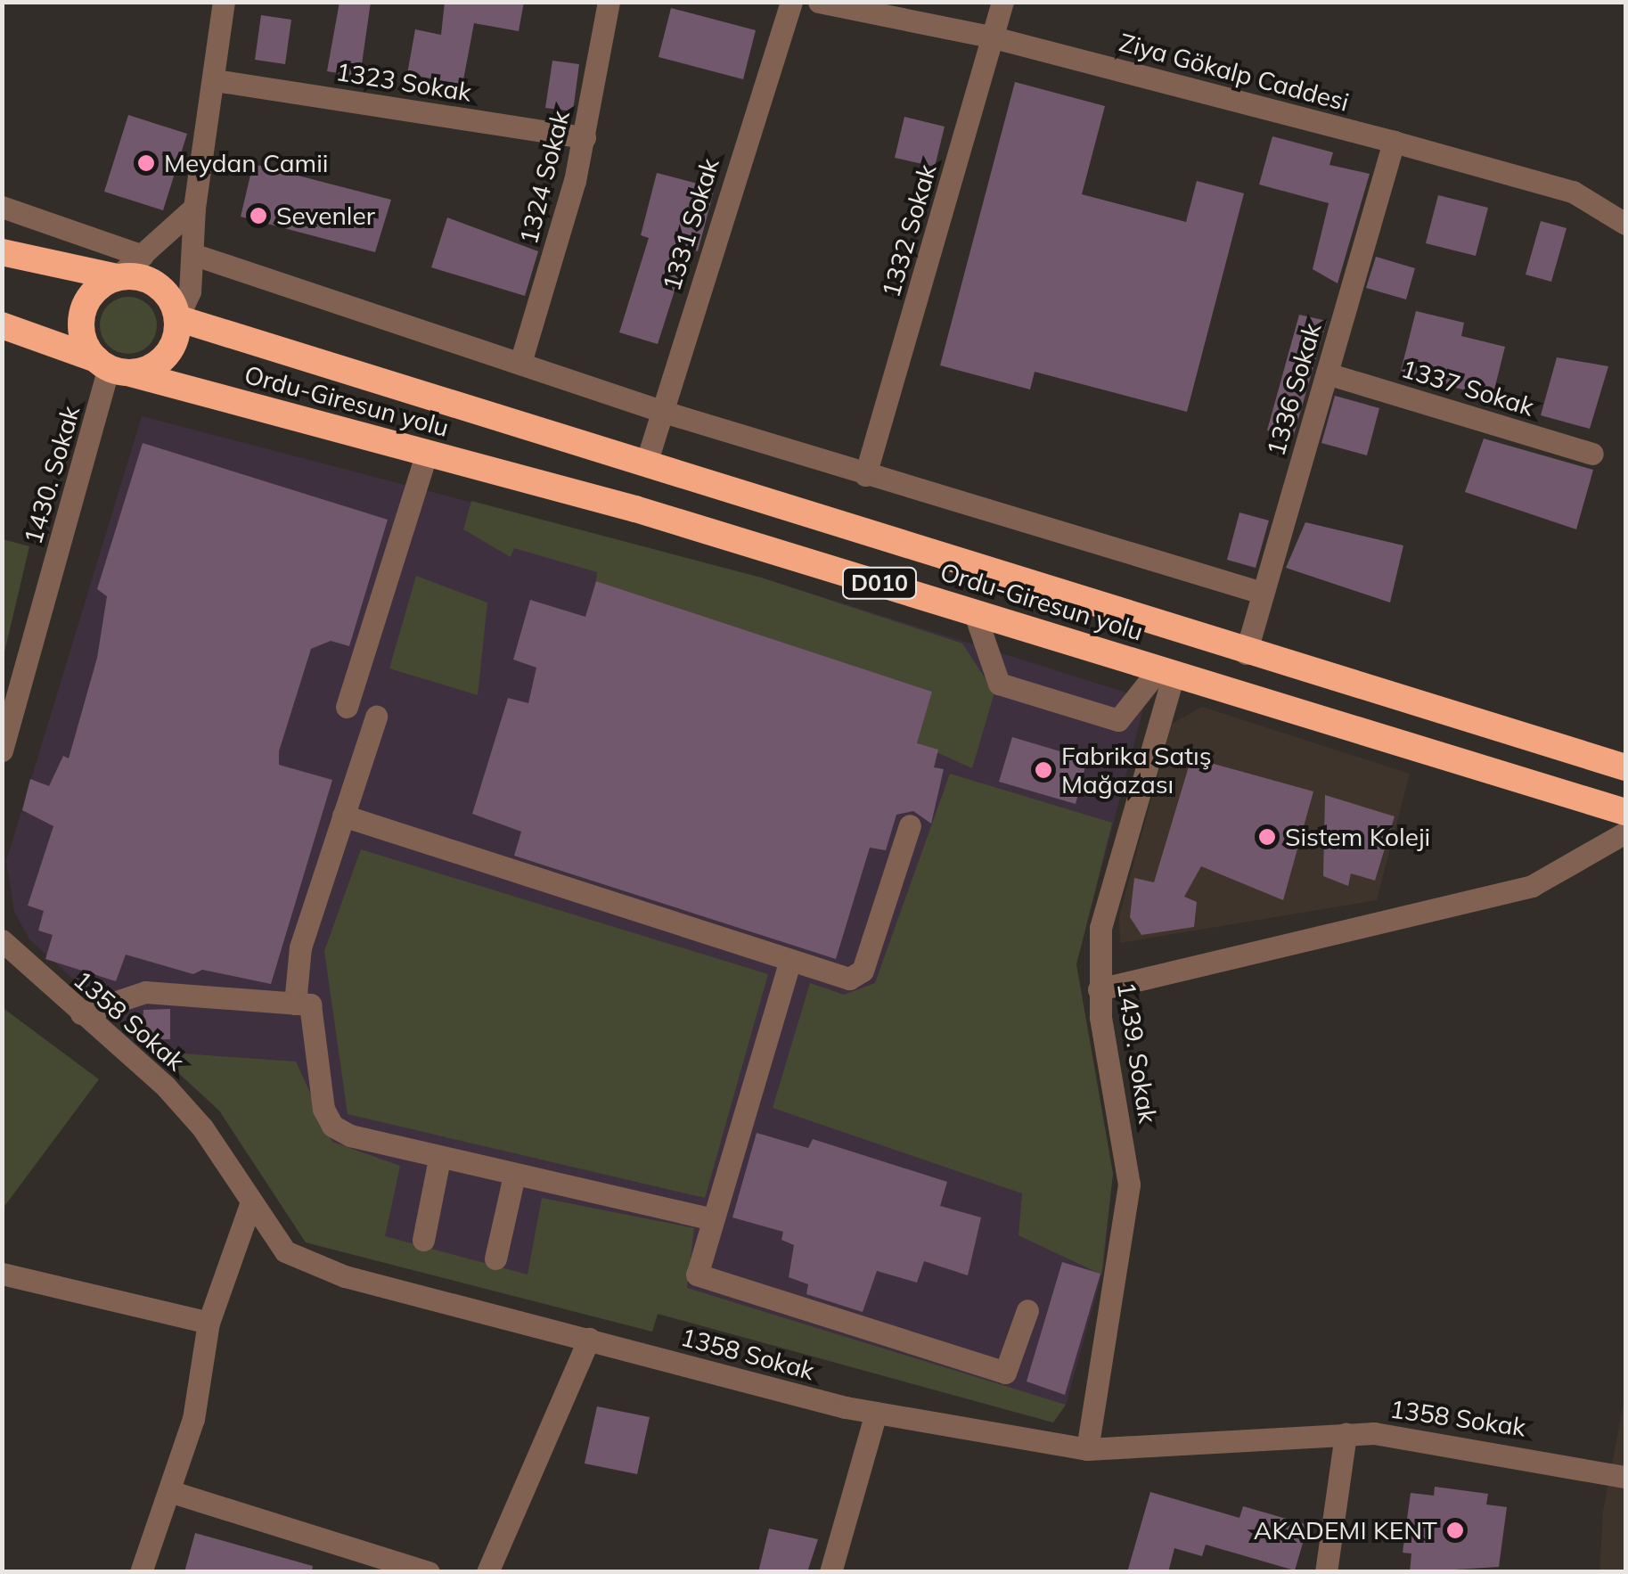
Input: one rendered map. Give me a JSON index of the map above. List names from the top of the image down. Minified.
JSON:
{"streets":{"highway":["Ordu-Giresun yolu","D010"],"street":["Ziya Gökalp Caddesi","1323 Sokak","1324 Sokak","1331 Sokak","1332 Sokak","1337 Sokak","1336 Sokak","1430. Sokak","1358 Sokak","1439. Sokak"]},"crossings":[["Ziya Gökalp Caddesi","1332 Sokak"],["Ziya Gökalp Caddesi","1336 Sokak"],["1323 Sokak","1324 Sokak"],["1331 Sokak","Ordu-Giresun yolu"],["1337 Sokak","1336 Sokak"],["1336 Sokak","Ordu-Giresun yolu"],["Ordu-Giresun yolu","1430. Sokak"],["Ordu-Giresun yolu","D010"],["Ordu-Giresun yolu","1439. Sokak"],["1430. Sokak","D010"],["1358 Sokak","1439. Sokak"]],"places":["Meydan Camii","Sevenler","Fabrika Satış Mağazası","Sistem Koleji","AKADEMI KENT"]}
